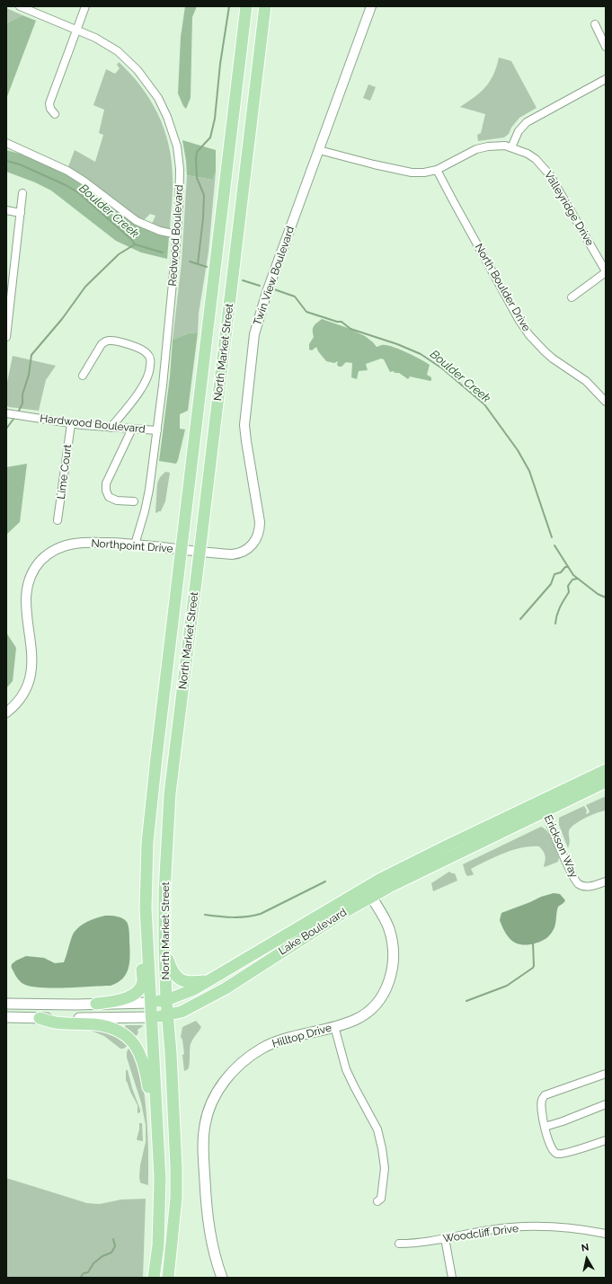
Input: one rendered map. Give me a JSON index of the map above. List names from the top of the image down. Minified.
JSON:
{"streets":{"main road":["North Market Street","Lake Boulevard","Hilltop Drive"],"street":["Valleyridge Drive","Redwood Boulevard","Twin View Boulevard","North Boulder Drive","Hardwood Boulevard","Lime Court","Northpoint Drive","Erickson Way","Woodcliff Drive"]},"crossings":[["Valleyridge Drive","Twin View Boulevard"],["Valleyridge Drive","North Boulder Drive"],["Redwood Boulevard","Hardwood Boulevard"],["Redwood Boulevard","Northpoint Drive"],["Twin View Boulevard","North Market Street"],["Twin View Boulevard","Northpoint Drive"],["North Market Street","Northpoint Drive"],["North Market Street","Lake Boulevard"],["Hardwood Boulevard","Lime Court"],["Erickson Way","Lake Boulevard"],["Lake Boulevard","Hilltop Drive"]],"water":["Boulder Creek"],"north":"top"}
